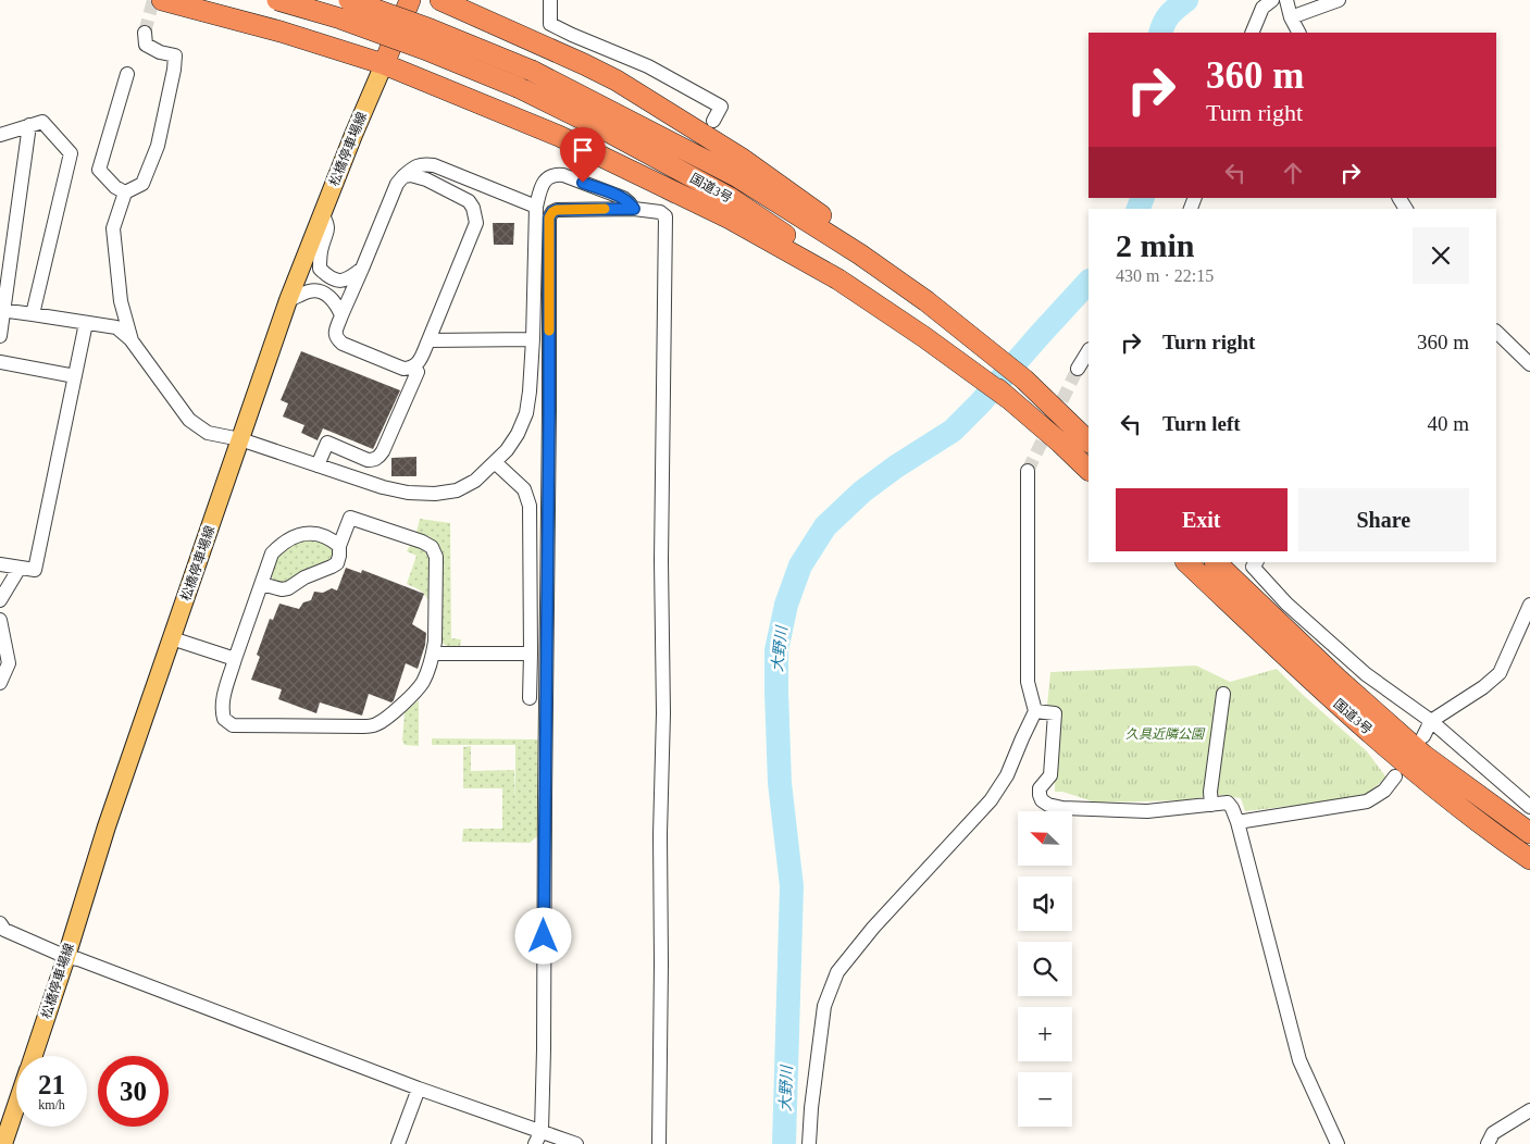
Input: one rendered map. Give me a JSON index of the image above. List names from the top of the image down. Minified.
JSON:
{"streets":{"highway":["国道3号"],"main road":["松橋停車場線"]},"water":["大野川"],"parks":["久具近隣公園"],"north":"top left","page":{"turn":["360 m","Turn right"],"heading":["2 min","430 m · 22:15"],"list":[{"name":"Turn right","value":"360 m"},{"name":"Turn left","value":"40 m"}],"buttons":["Exit","Share"],"map_buttons":["+","−"],"speed":"21 km/h","limit":"30"}}
